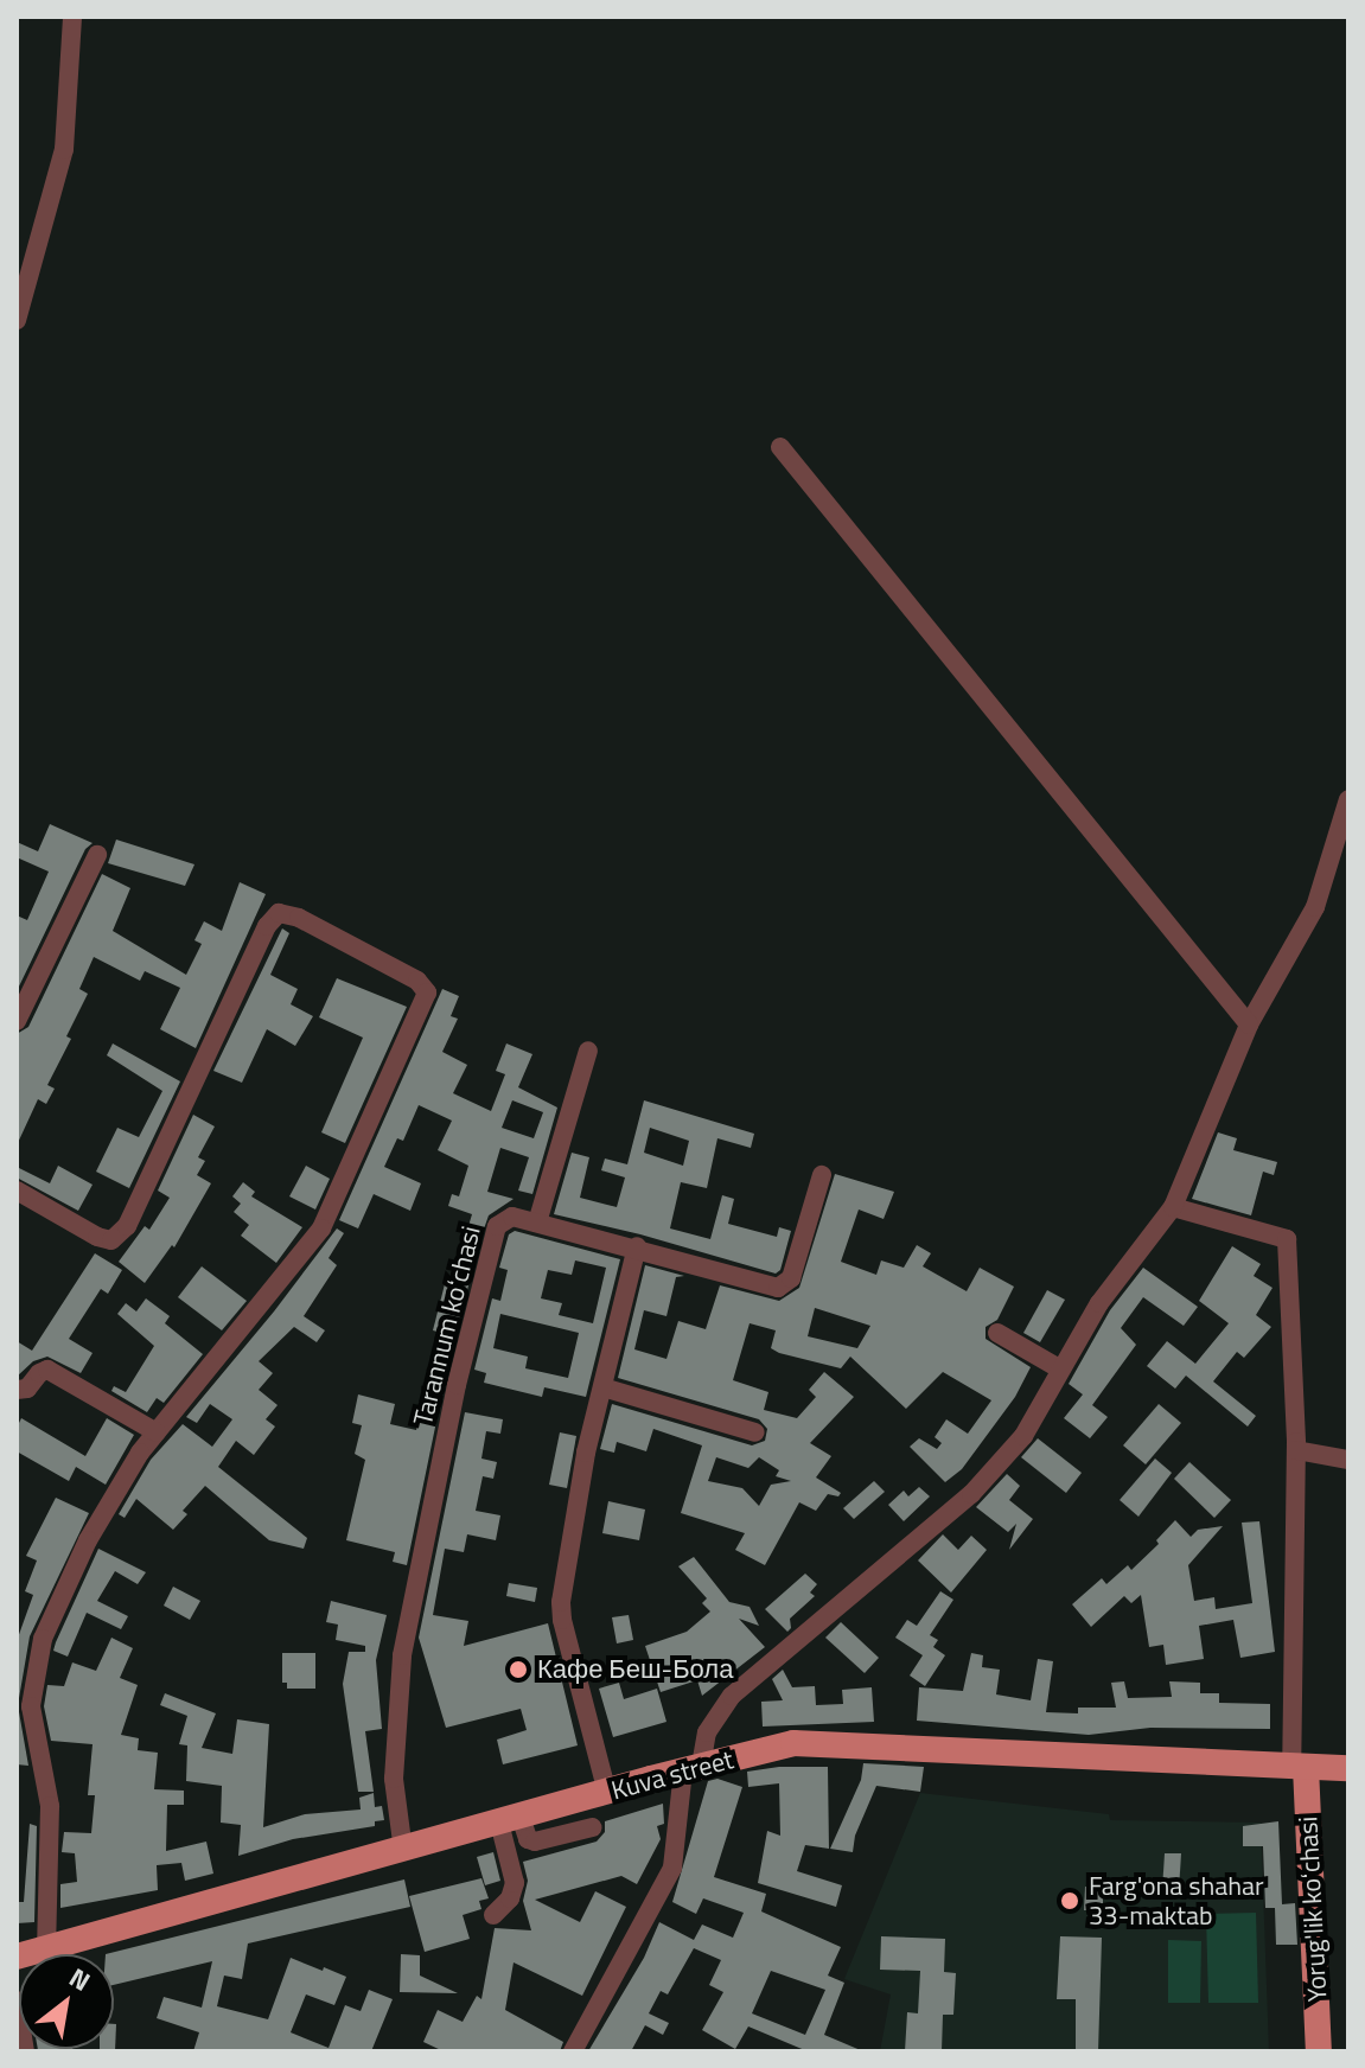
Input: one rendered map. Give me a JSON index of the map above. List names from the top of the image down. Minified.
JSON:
{"streets":{"main road":["Kuva street","Yorug'lik koʻchasi"],"street":["Tarannum koʻchasi"]},"crossings":[["Tarannum koʻchasi","Kuva street"],["Kuva street","Yorug'lik koʻchasi"]],"places":["Кафе Беш-Бола","Farg'ona shahar 33-maktab"],"north":"top right"}
